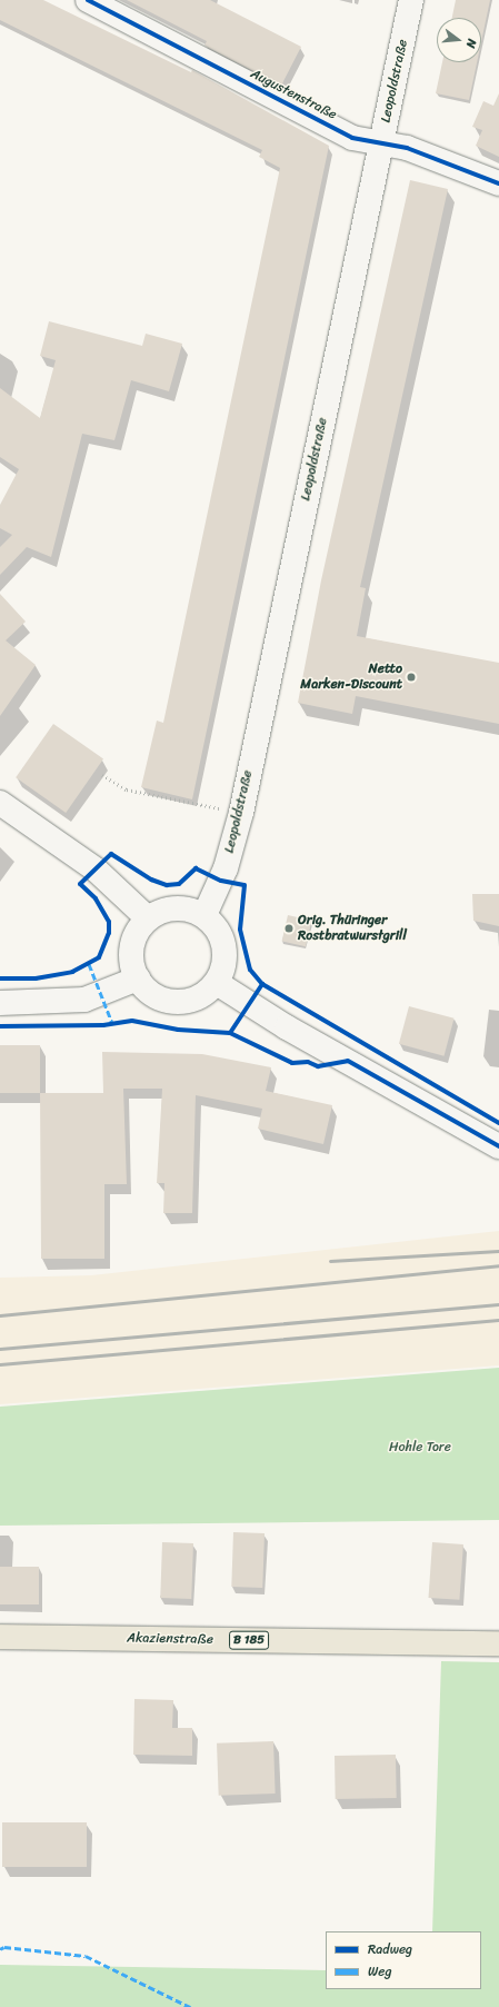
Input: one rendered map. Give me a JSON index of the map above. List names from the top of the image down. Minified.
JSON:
{"streets":{"main road":["Leopoldstraße","Augustenstraße","Akazienstraße","B 185"]},"crossings":[["Leopoldstraße","Augustenstraße"]],"parks":["Hohle Tore"],"places":["Netto Marken-Discount","Orig. Thüringer Rostbratwurstgrill"],"legend":["Radweg","Weg"],"north":"right"}
